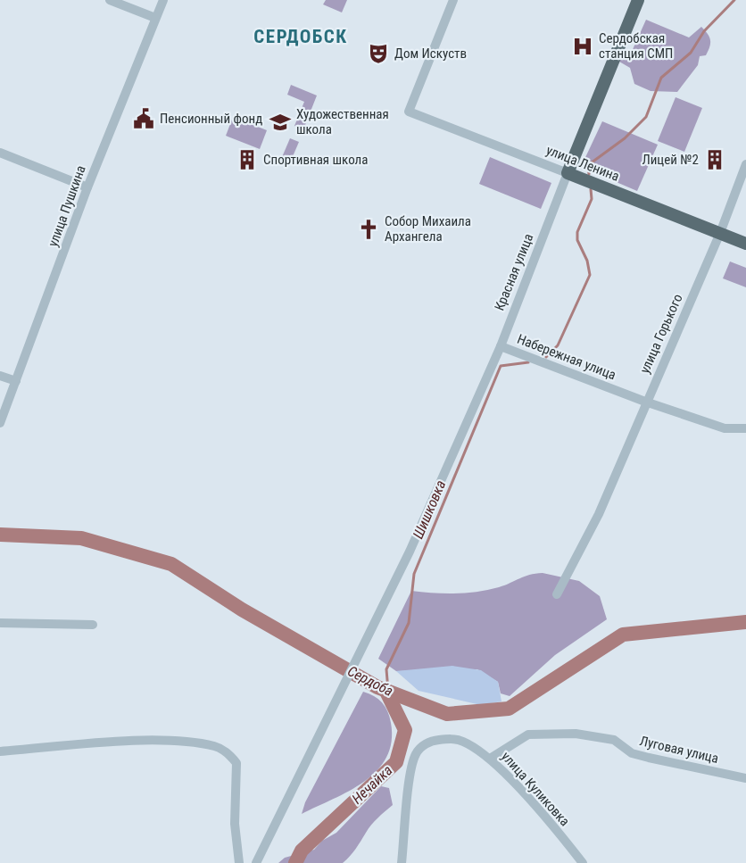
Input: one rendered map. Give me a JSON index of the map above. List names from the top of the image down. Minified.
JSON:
{"streets":{"main road":["улица Ленина","Красная улица"],"street":["улица Пушкина","улица Горького","Набережная улица","Луговая улица","улица Куликовка"]},"crossings":[["улица Ленина","Красная улица"],["улица Ленина","улица Горького"],["Красная улица","Набережная улица"],["улица Горького","Набережная улица"],["Луговая улица","улица Куликовка"]],"districts":["СЕРДОБСК"],"water":["Шишковка","Сердоба","Нечайка"],"places":{"hospital":["Сердобская станция СМП"],"theatre":["Дом Искуств"],"public building":["Пенсионный фонд"],"school or university":["Художественная школа"],"building":["Спортивная школа","Лицей №2"],"church":["Собор Михаила Архангела"]}}
